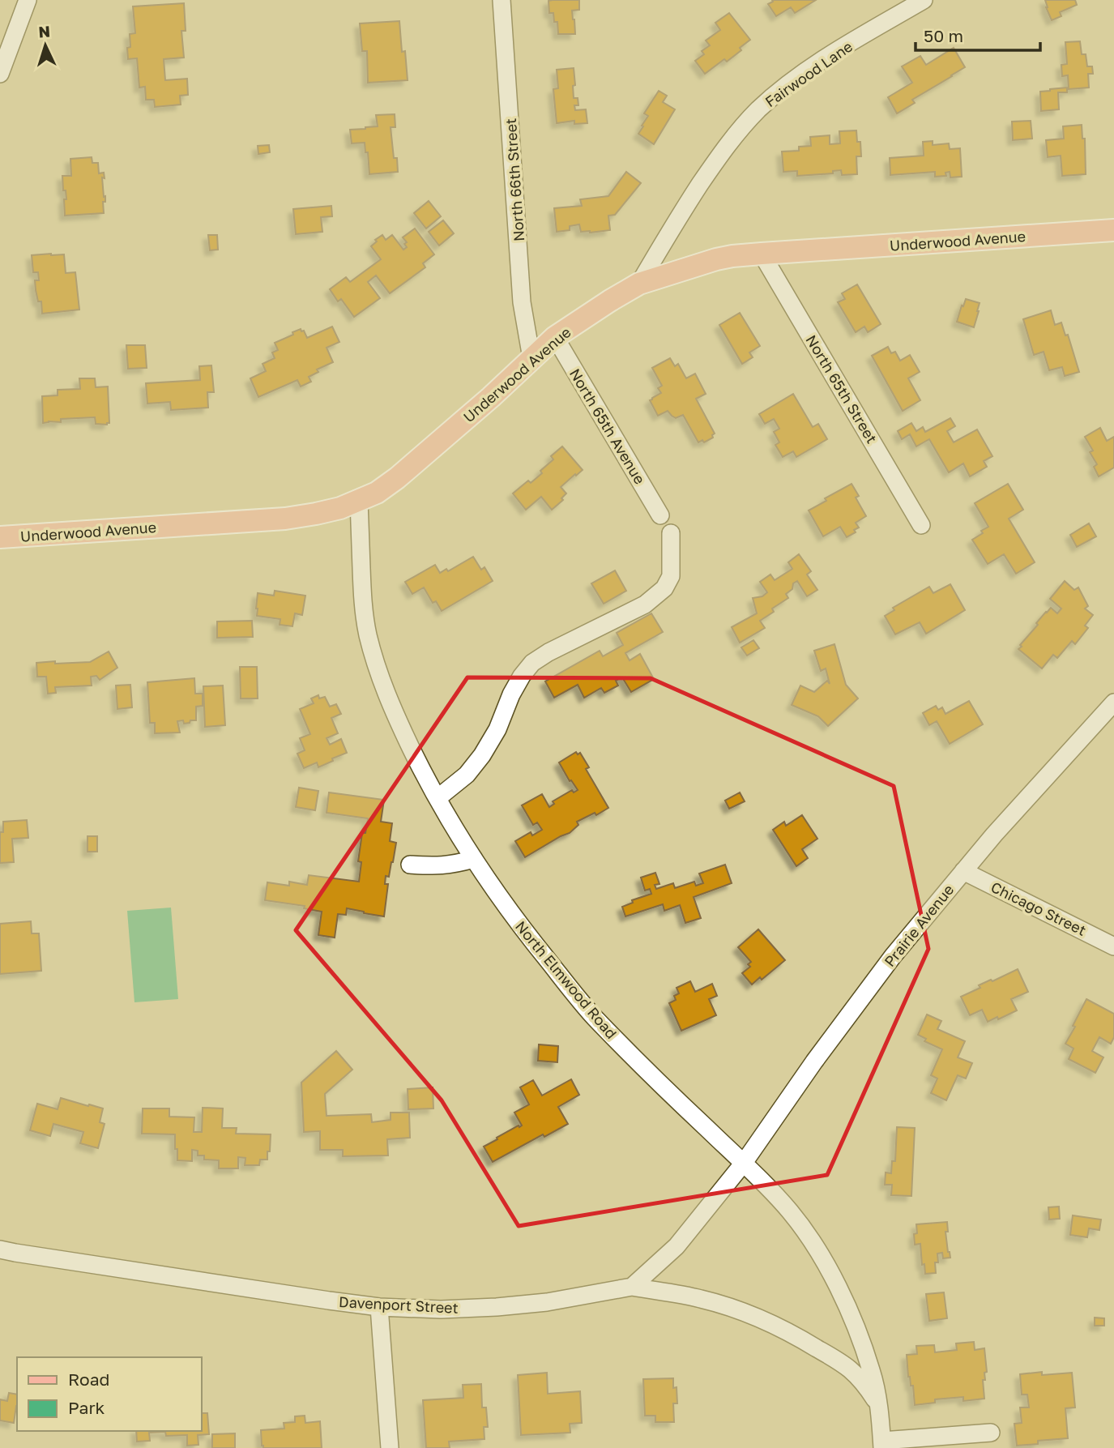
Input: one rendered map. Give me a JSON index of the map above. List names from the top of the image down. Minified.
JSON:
{"streets":{"main road":["Underwood Avenue"],"street":["Fairwood Lane","North 66th Street","North 65th Street","North 65th Avenue","Chicago Street","Prairie Avenue","North Elmwood Road","Davenport Street"]},"crossings":[["Fairwood Lane","Underwood Avenue"],["North 66th Street","Underwood Avenue"],["Underwood Avenue","North 65th Street"],["Underwood Avenue","North 65th Avenue"],["Underwood Avenue","North Elmwood Road"],["Chicago Street","Prairie Avenue"],["Prairie Avenue","North Elmwood Road"]],"legend":["Road","Park"],"scale_bar":"50 m","north":"top"}
